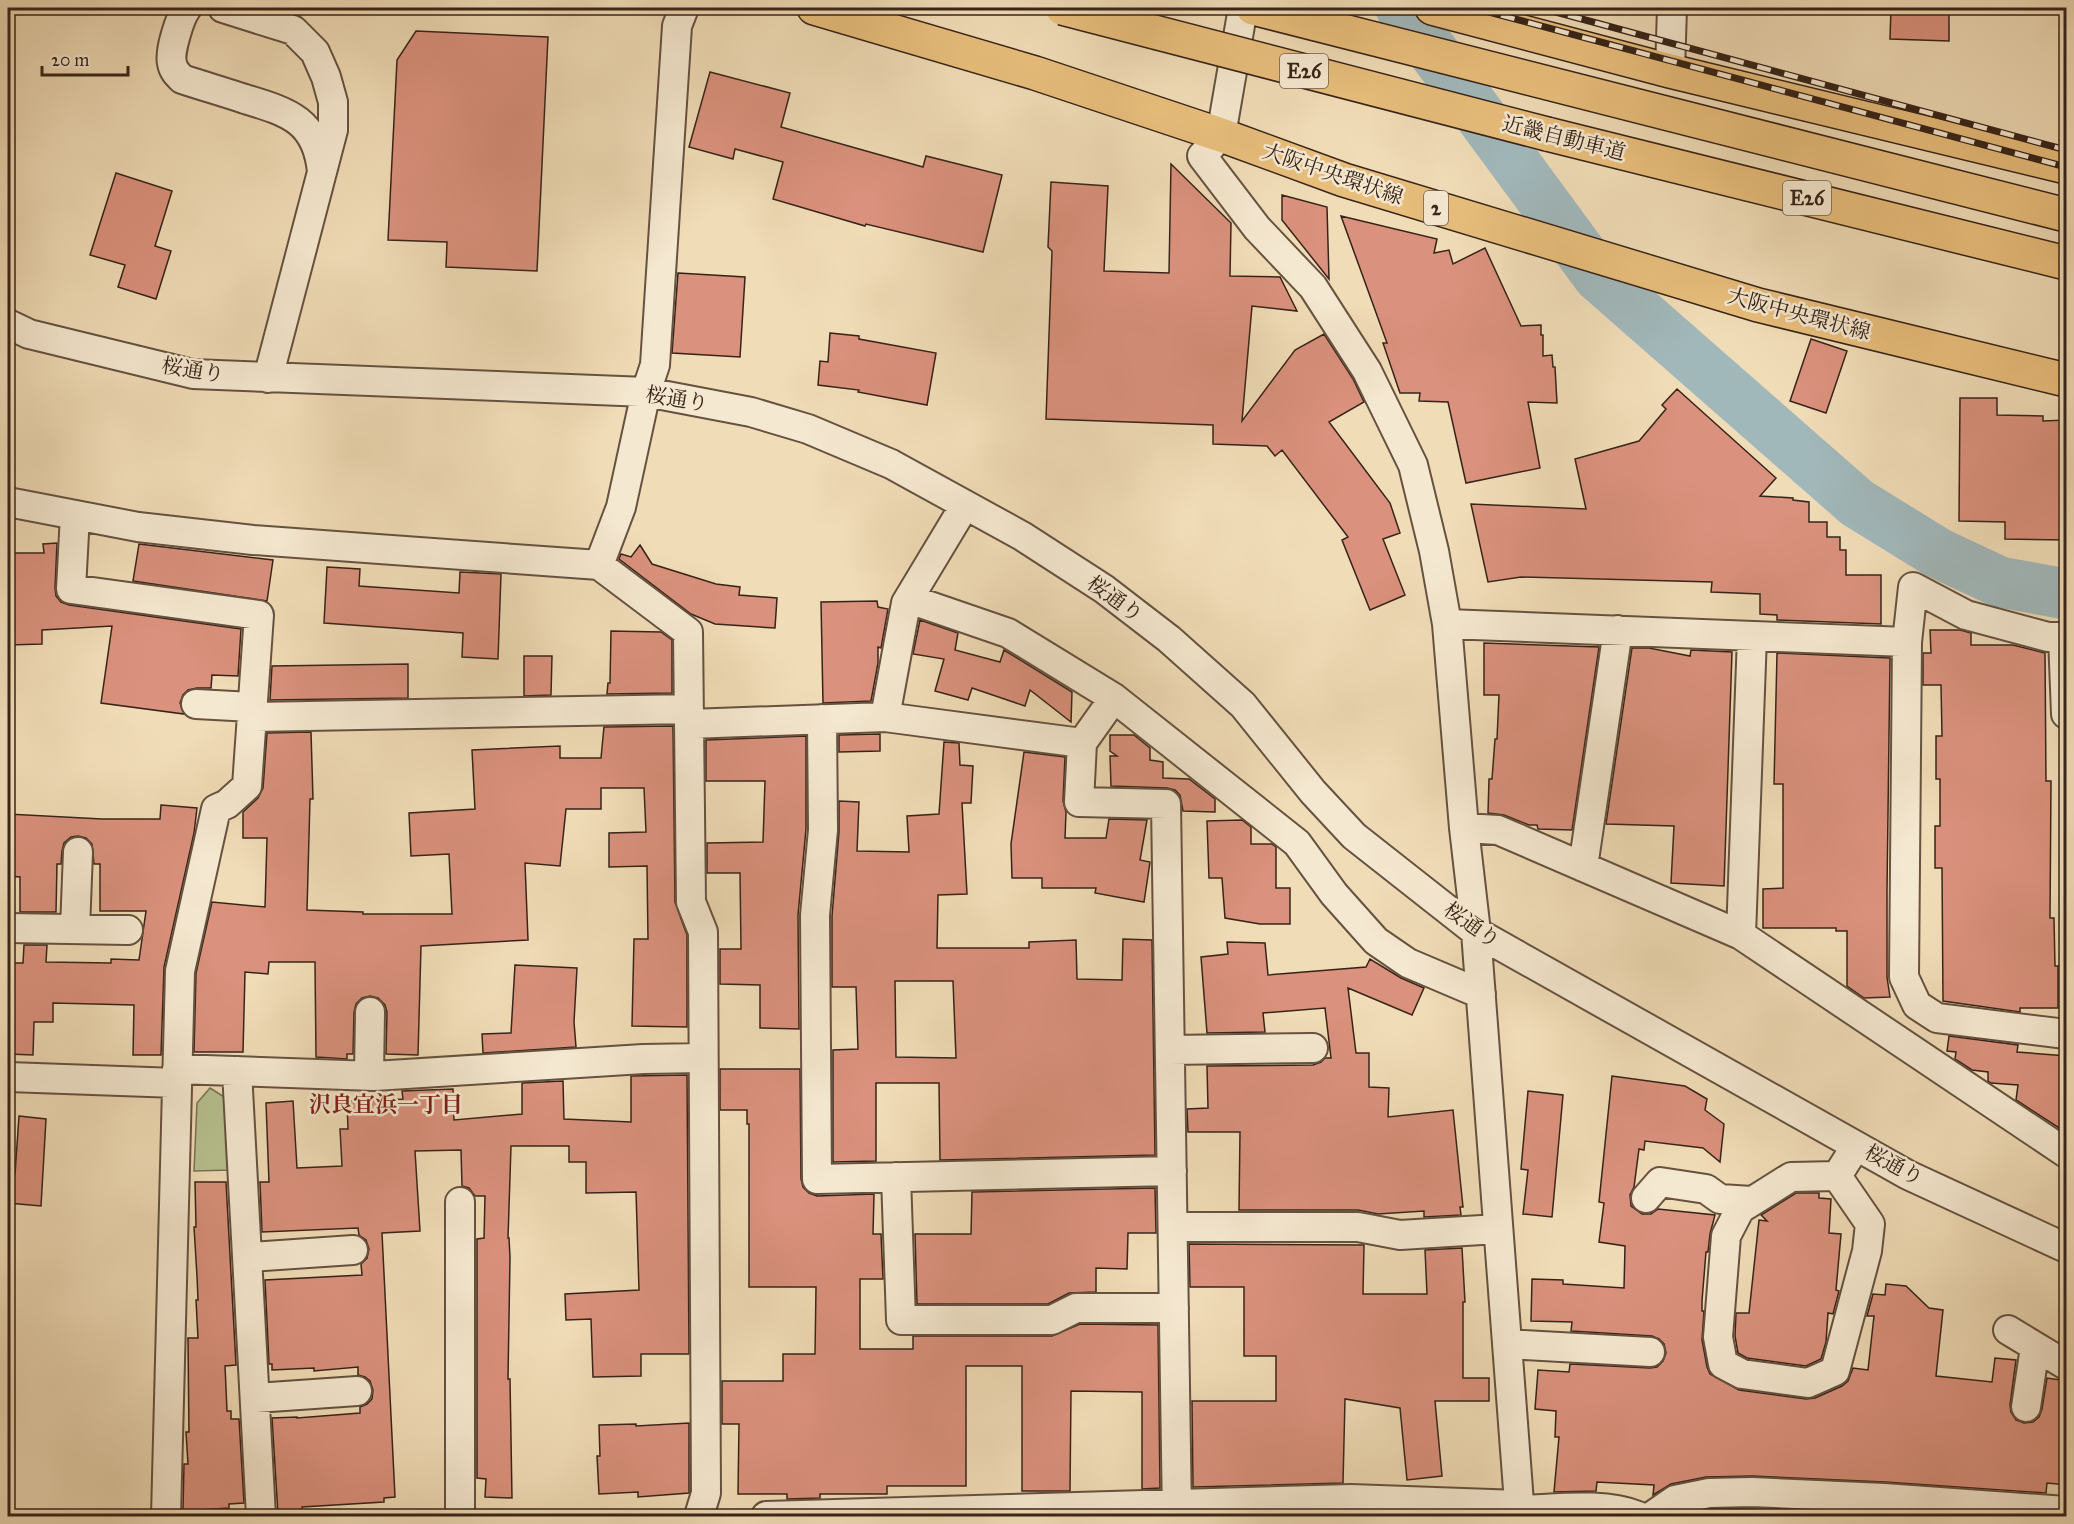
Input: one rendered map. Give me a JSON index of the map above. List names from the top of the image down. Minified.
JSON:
{"streets":{"main road":["E26","近畿自動車道","大阪中央環状線","2"],"street":["桜通り"]},"districts":["沢良宜浜一丁目"],"scale_bar":"20 m"}
